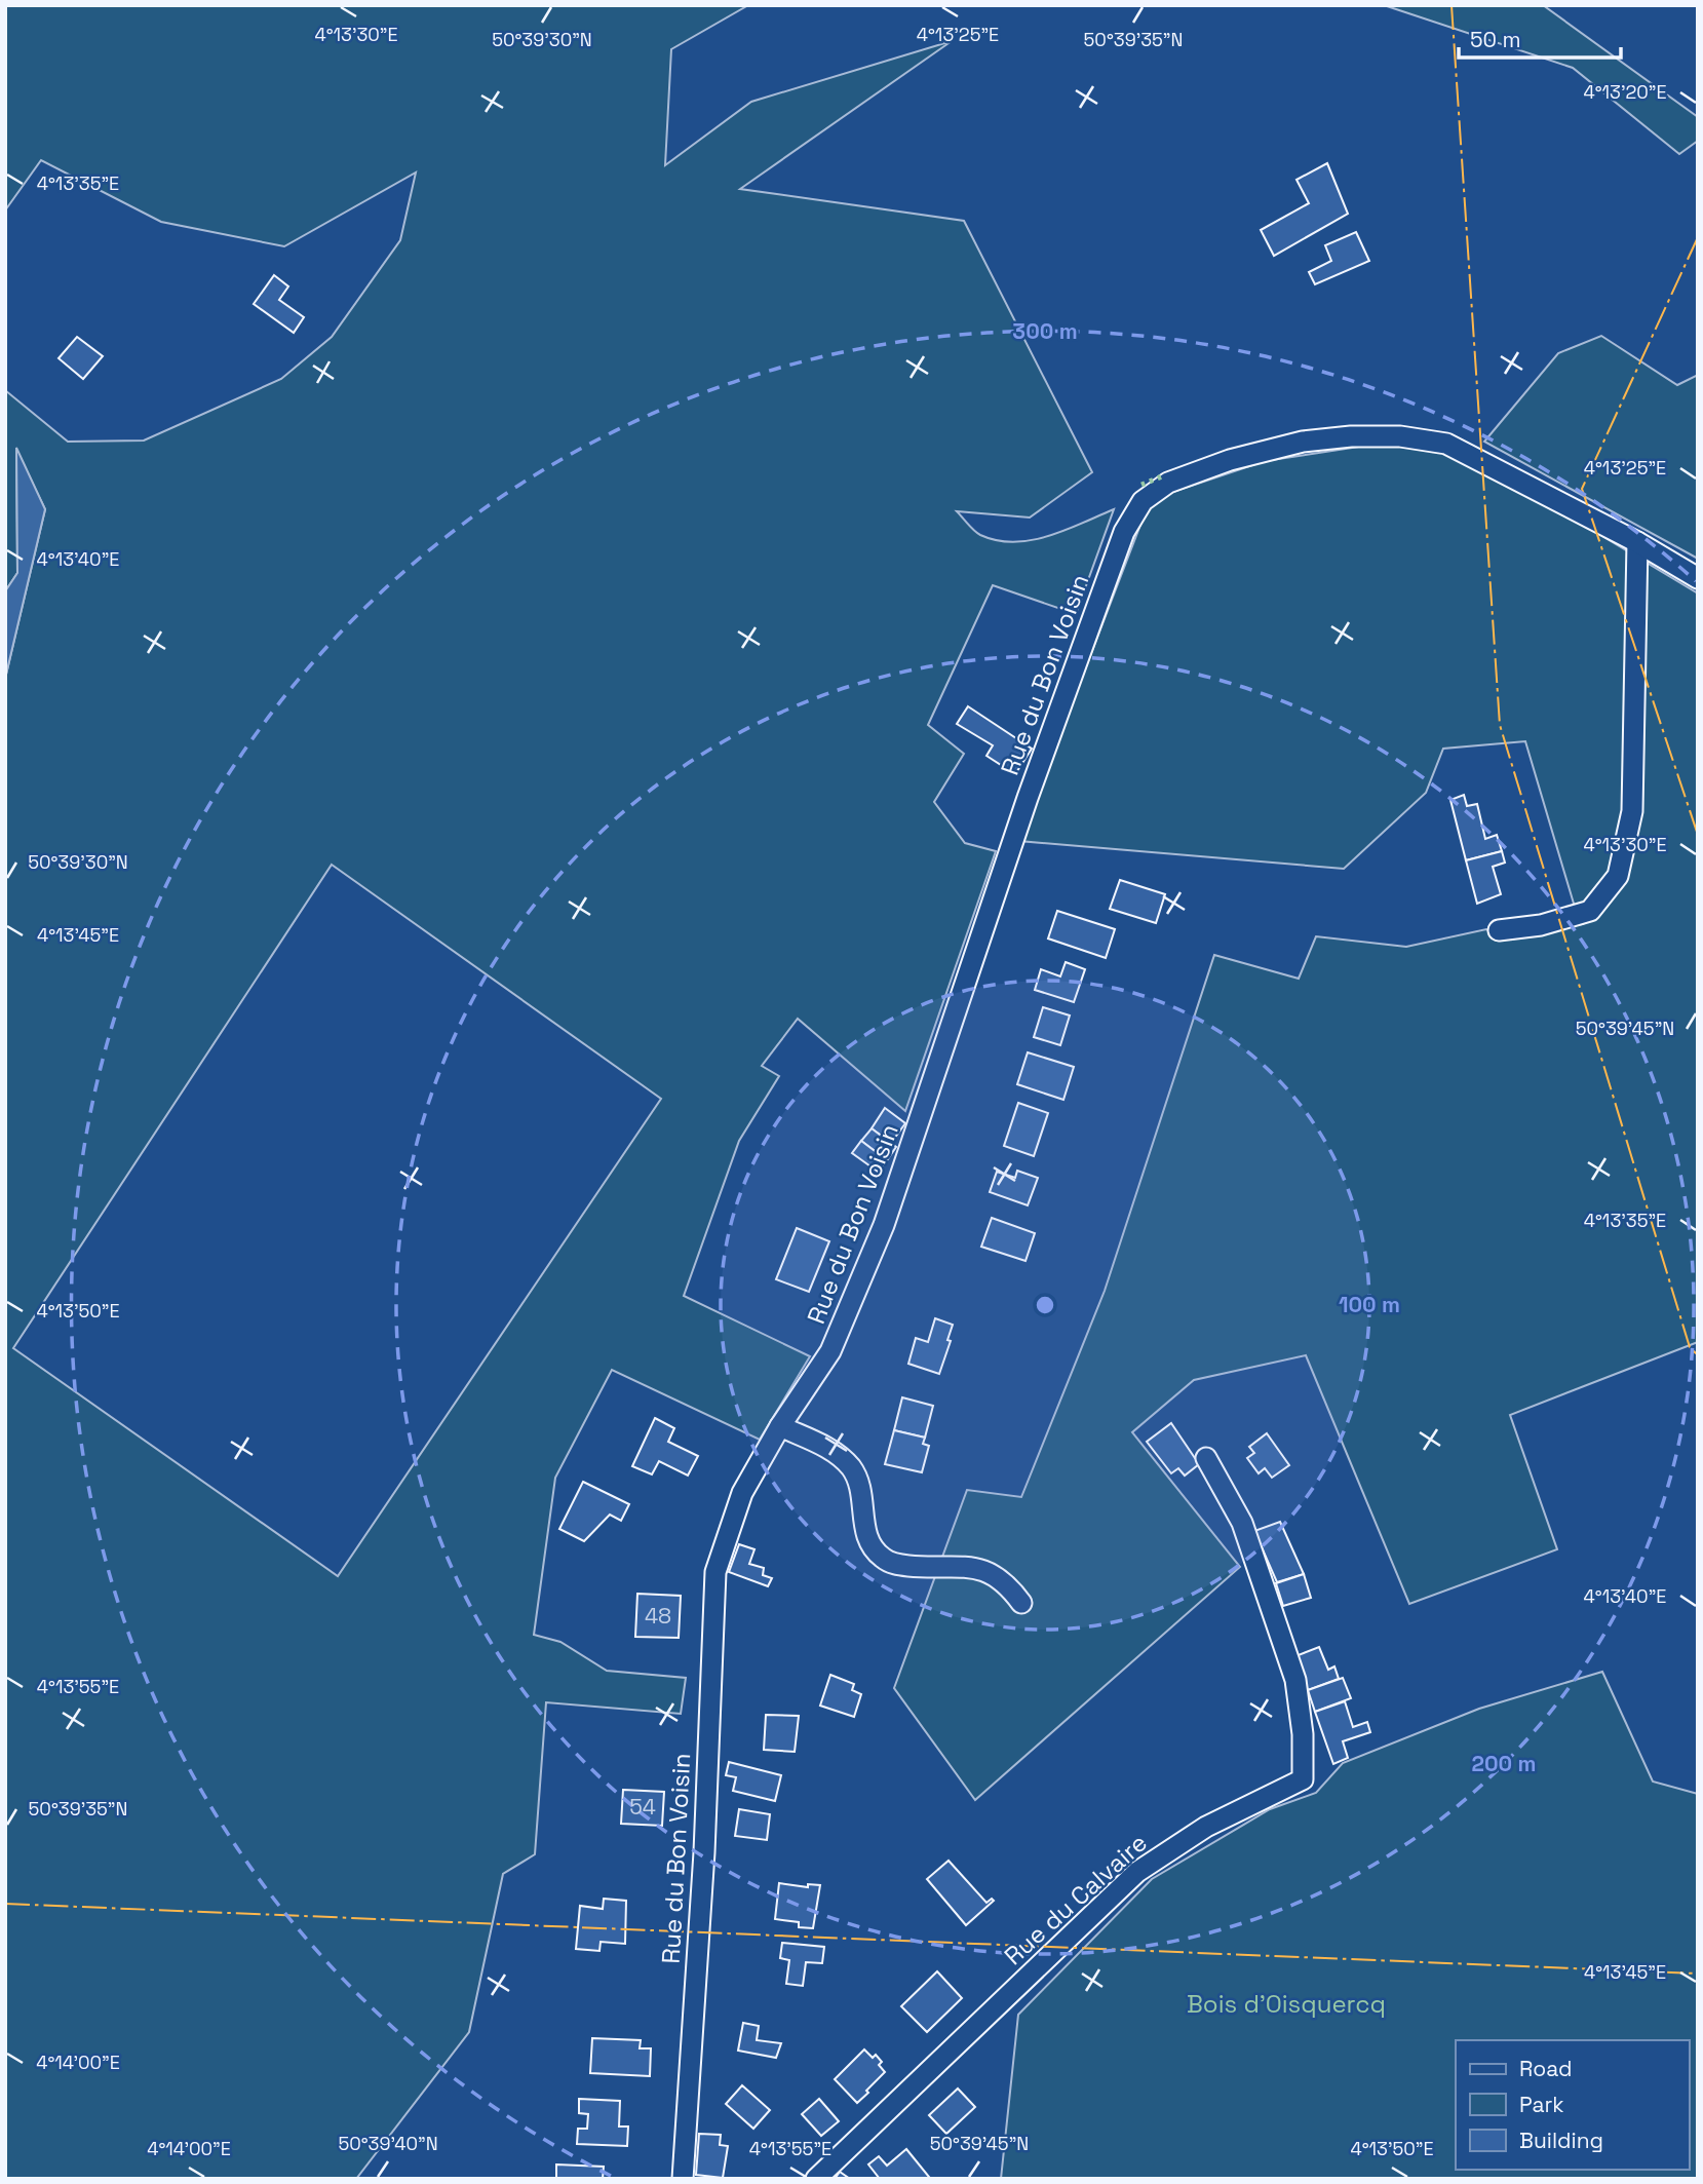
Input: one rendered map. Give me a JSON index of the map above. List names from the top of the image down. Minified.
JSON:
{"streets":{"street":["Rue du Bon Voisin","Rue du Calvaire"]},"parks":["Bois d'Oisquercq"],"house_numbers":["48","54"],"legend":["Road","Park","Building"],"scale_bar":"50 m","coordinates":["4°13'30\"E","4°13'25\"E","50°39'30\"N","50°39'35\"N","4°13'20\"E","4°13'35\"E","4°13'40\"E","4°13'45\"E","50°39'45\"N","4°13'50\"E","4°13'55\"E","4°14'00\"E","50°39'40\"N"],"rings":["300 m","100 m","200 m"]}
